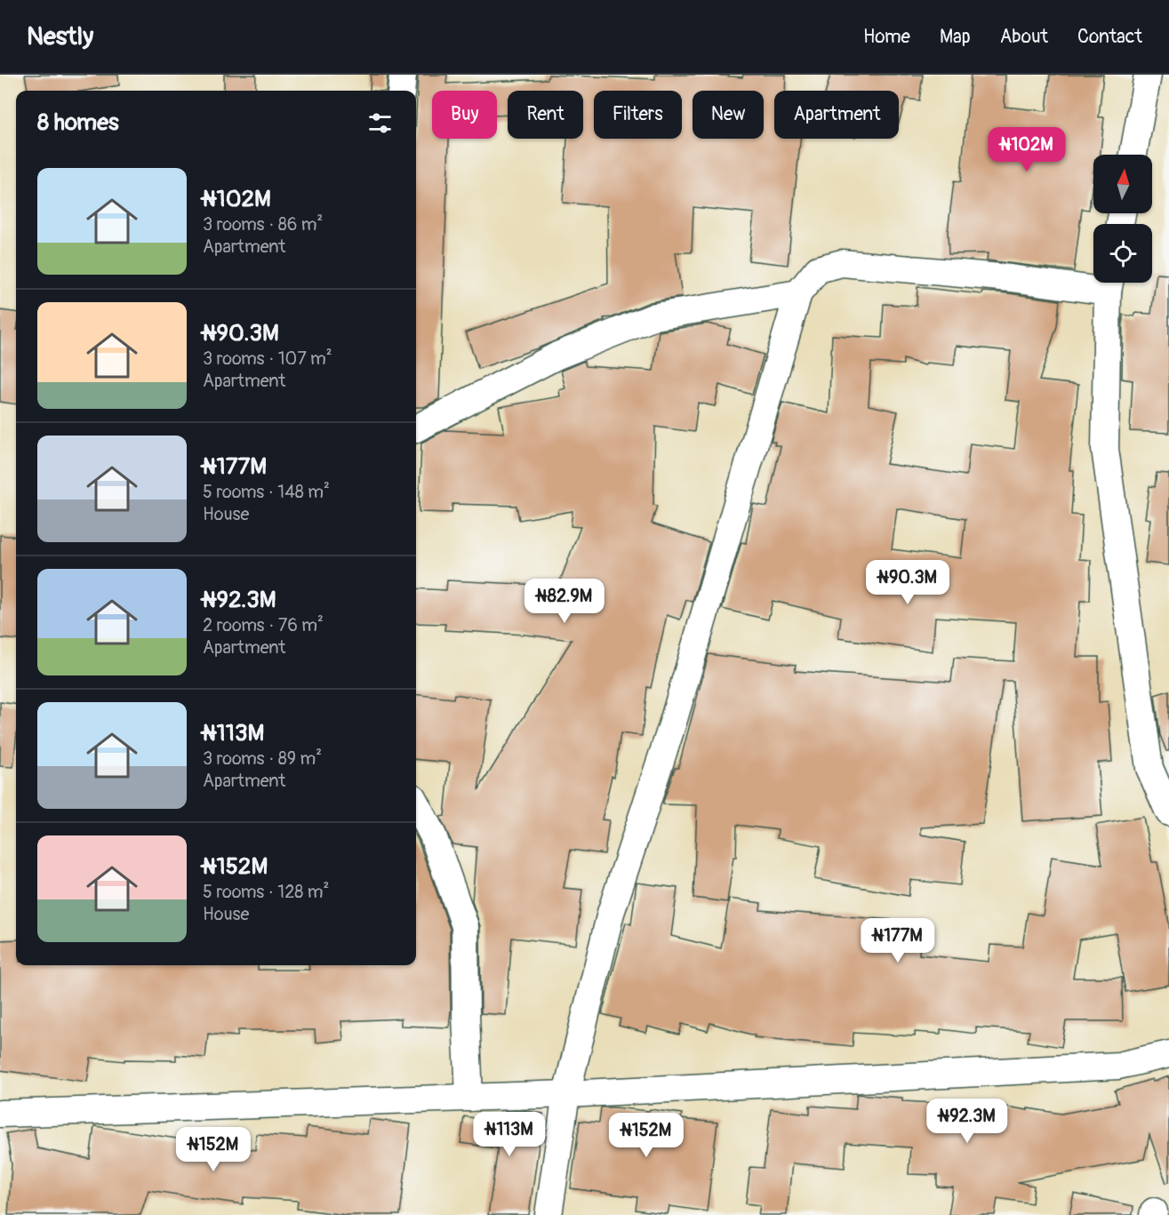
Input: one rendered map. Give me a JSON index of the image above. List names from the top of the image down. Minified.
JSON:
{"north":"top","page":{"header":"Nestly","nav":["Home","Map","About","Contact"],"chip":["Buy","Rent","Filters","New","Apartment"],"heading":"8 homes","price":["₦102M","₦90.3M","₦82.9M","₦177M","₦92.3M","₦113M","₦152M","₦152M"],"list":[{"name":"₦102M","note":"3 rooms · 86 m² · Apartment"},{"name":"₦90.3M","note":"3 rooms · 107 m² · Apartment"},{"name":"₦177M","note":"5 rooms · 148 m² · House"},{"name":"₦92.3M","note":"2 rooms · 76 m² · Apartment"},{"name":"₦113M","note":"3 rooms · 89 m² · Apartment"},{"name":"₦152M","note":"5 rooms · 128 m² · House"}]}}
